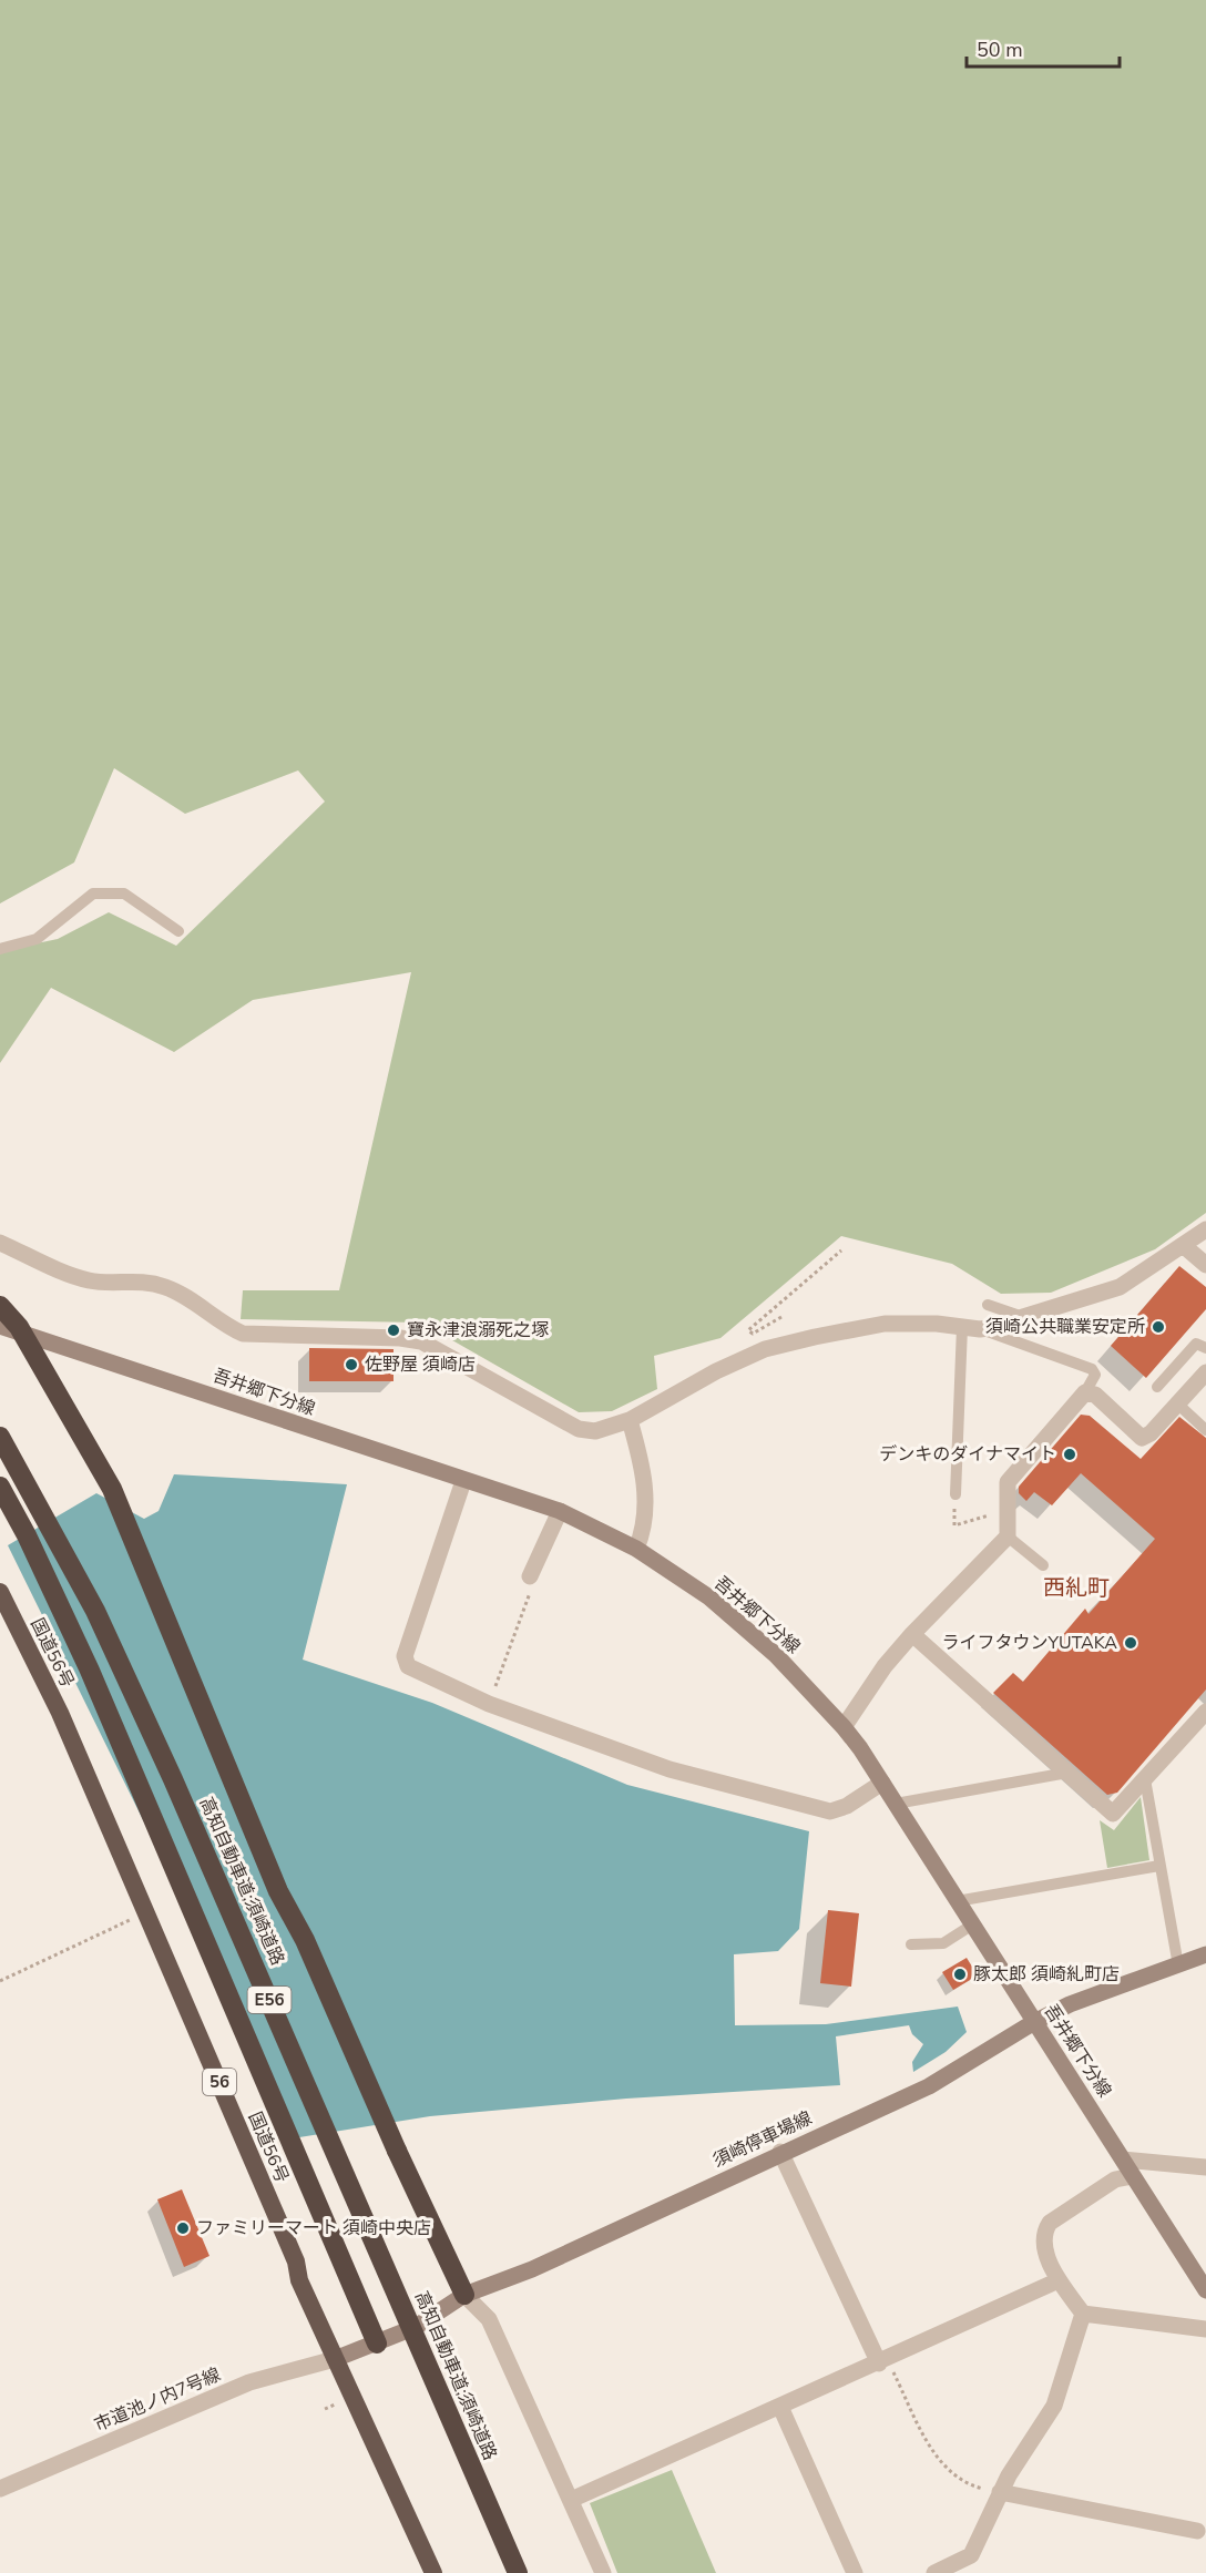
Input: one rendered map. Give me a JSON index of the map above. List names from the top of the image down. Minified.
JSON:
{"streets":{"highway":["国道56号","高知自動車道;須崎道路","E56","56"],"main road":["吾井郷下分線","須崎停車場線"],"street":["市道池ノ内7号線"]},"crossings":[["吾井郷下分線","須崎停車場線"],["国道56号","須崎停車場線"],["国道56号","市道池ノ内7号線"],["須崎停車場線","市道池ノ内7号線"]],"districts":["西糺町"],"places":["須崎公共職業安定所","寶永津浪溺死之塚","佐野屋 須崎店","デンキのダイナマイト","ライフタウンYUTAKA","豚太郎 須崎糺町店","ファミリーマート 須崎中央店"],"scale_bar":"50 m"}
